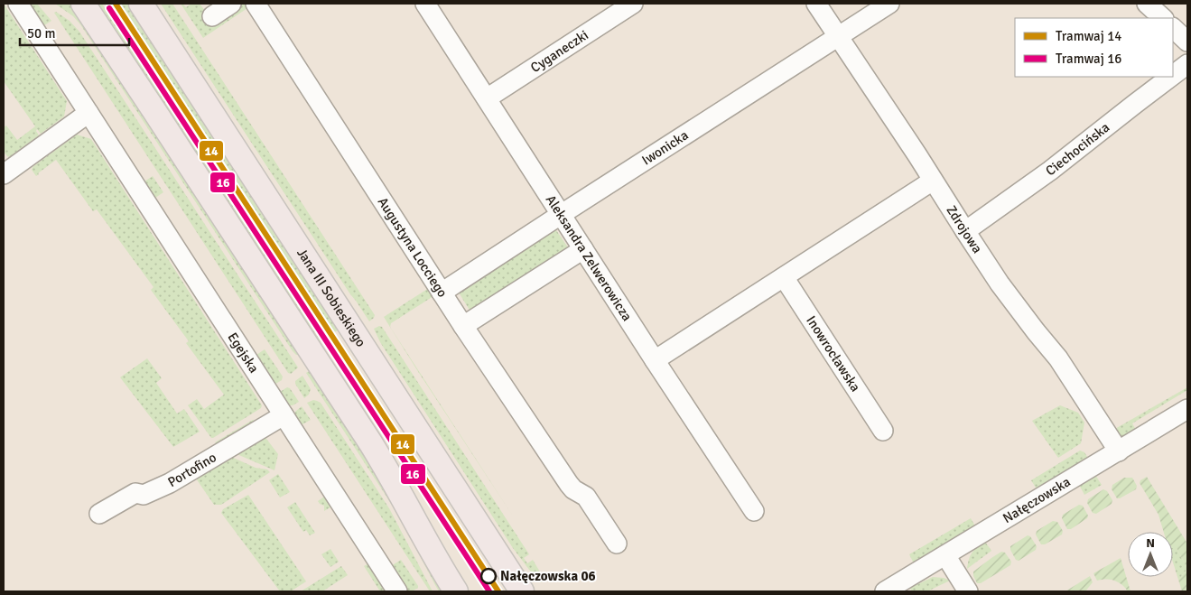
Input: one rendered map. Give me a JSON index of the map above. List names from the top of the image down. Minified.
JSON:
{"streets":{"main road":["Jana III Sobieskiego"],"street":["Cyganeczki","Iwonicka","Ciechocińska","Zdrojowa","Augustyna Locciego","Aleksandra Zelwerowicza","Egejska","Inowrocławska","Portofino","Nałęczowska"]},"crossings":[["Cyganeczki","Aleksandra Zelwerowicza"],["Iwonicka","Zdrojowa"],["Iwonicka","Augustyna Locciego"],["Iwonicka","Aleksandra Zelwerowicza"],["Ciechocińska","Zdrojowa"],["Zdrojowa","Nałęczowska"],["Egejska","Portofino"]],"places":["Nałęczowska 06"],"lines":["tram line 14","tram line 16"],"legend":["Tramwaj 14","Tramwaj 16"],"scale_bar":"50 m","north":"top"}
